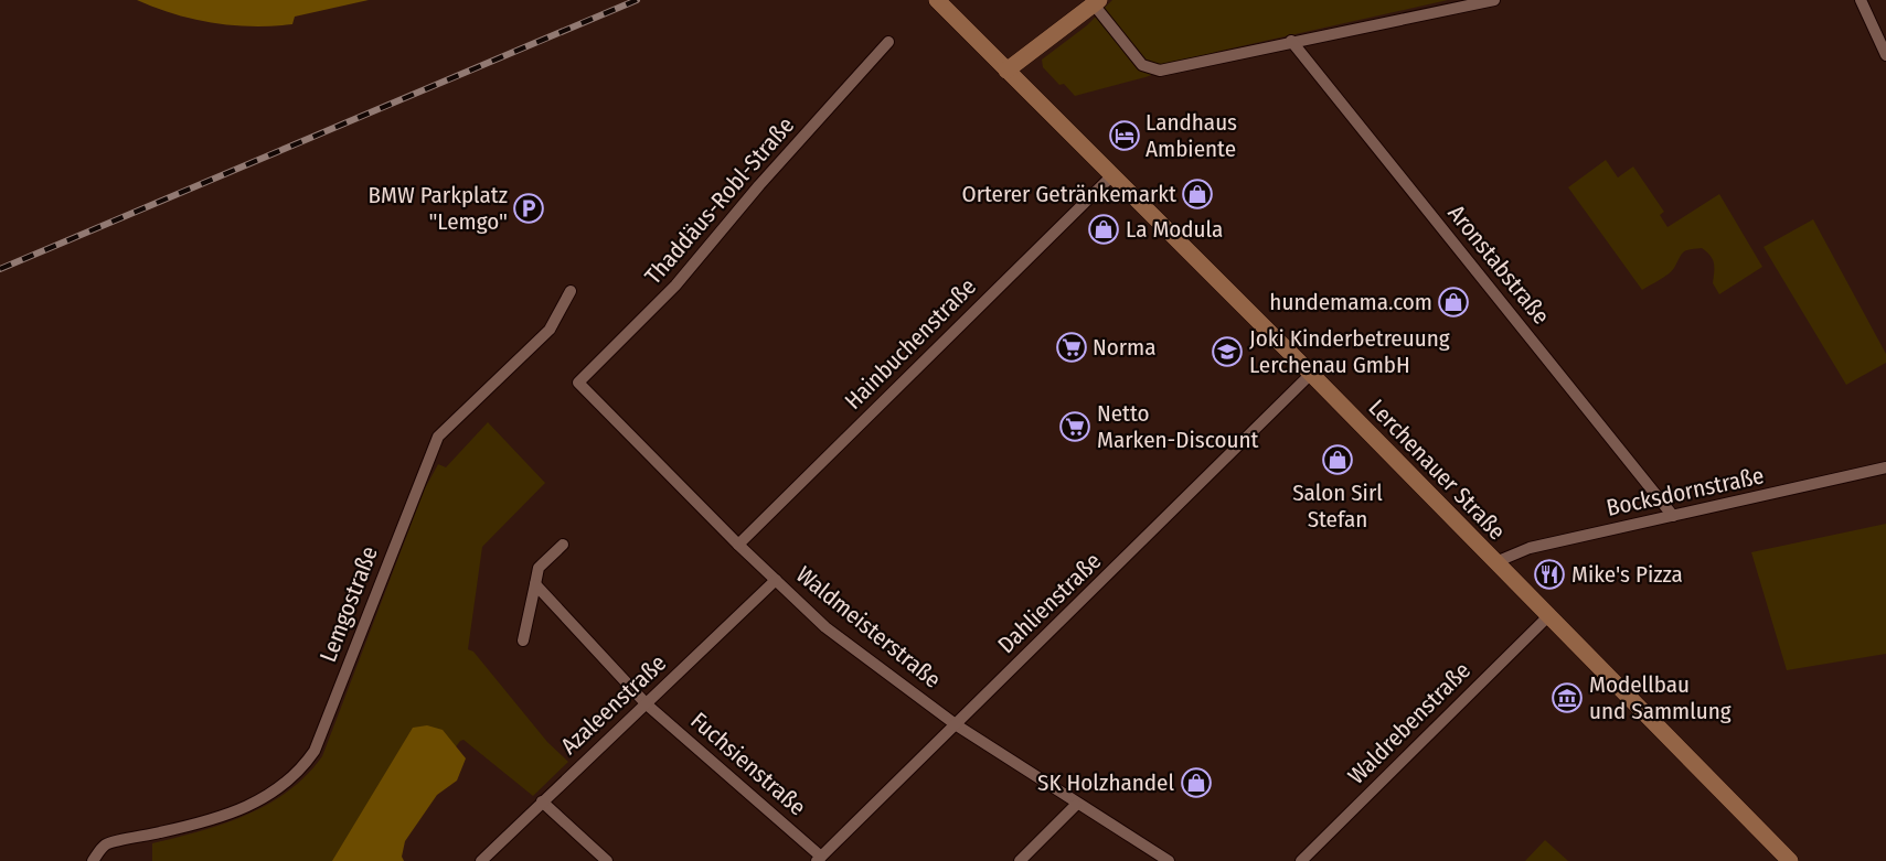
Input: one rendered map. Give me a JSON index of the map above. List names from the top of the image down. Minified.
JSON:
{"streets":{"main road":["Lerchenauer Straße"],"street":["Thaddäus-Robl-Straße","Aronstabstraße","Hainbuchenstraße","Bocksdornstraße","Dahlienstraße","Lemgostraße","Waldmeisterstraße","Azaleenstraße","Waldrebenstraße","Fuchsienstraße"]},"crossings":[["Thaddäus-Robl-Straße","Waldmeisterstraße"],["Aronstabstraße","Bocksdornstraße"],["Hainbuchenstraße","Lerchenauer Straße"],["Hainbuchenstraße","Waldmeisterstraße"],["Lerchenauer Straße","Bocksdornstraße"],["Lerchenauer Straße","Dahlienstraße"],["Lerchenauer Straße","Waldrebenstraße"],["Dahlienstraße","Waldmeisterstraße"],["Dahlienstraße","Fuchsienstraße"],["Waldmeisterstraße","Azaleenstraße"],["Azaleenstraße","Fuchsienstraße"]],"places":{"hotel":["Landhaus Ambiente"],"shop":["Orterer Getränkemarkt","La Modula","hundemama.com","Salon Sirl Stefan","SK Holzhandel"],"parking":["BMW Parkplatz \"Lemgo\""],"supermarket":["Norma","Netto Marken-Discount"],"school or university":["Joki Kinderbetreuung Lerchenau GmbH"],"restaurant":["Mike's Pizza"],"museum":["Modellbau und Sammlung"]}}
